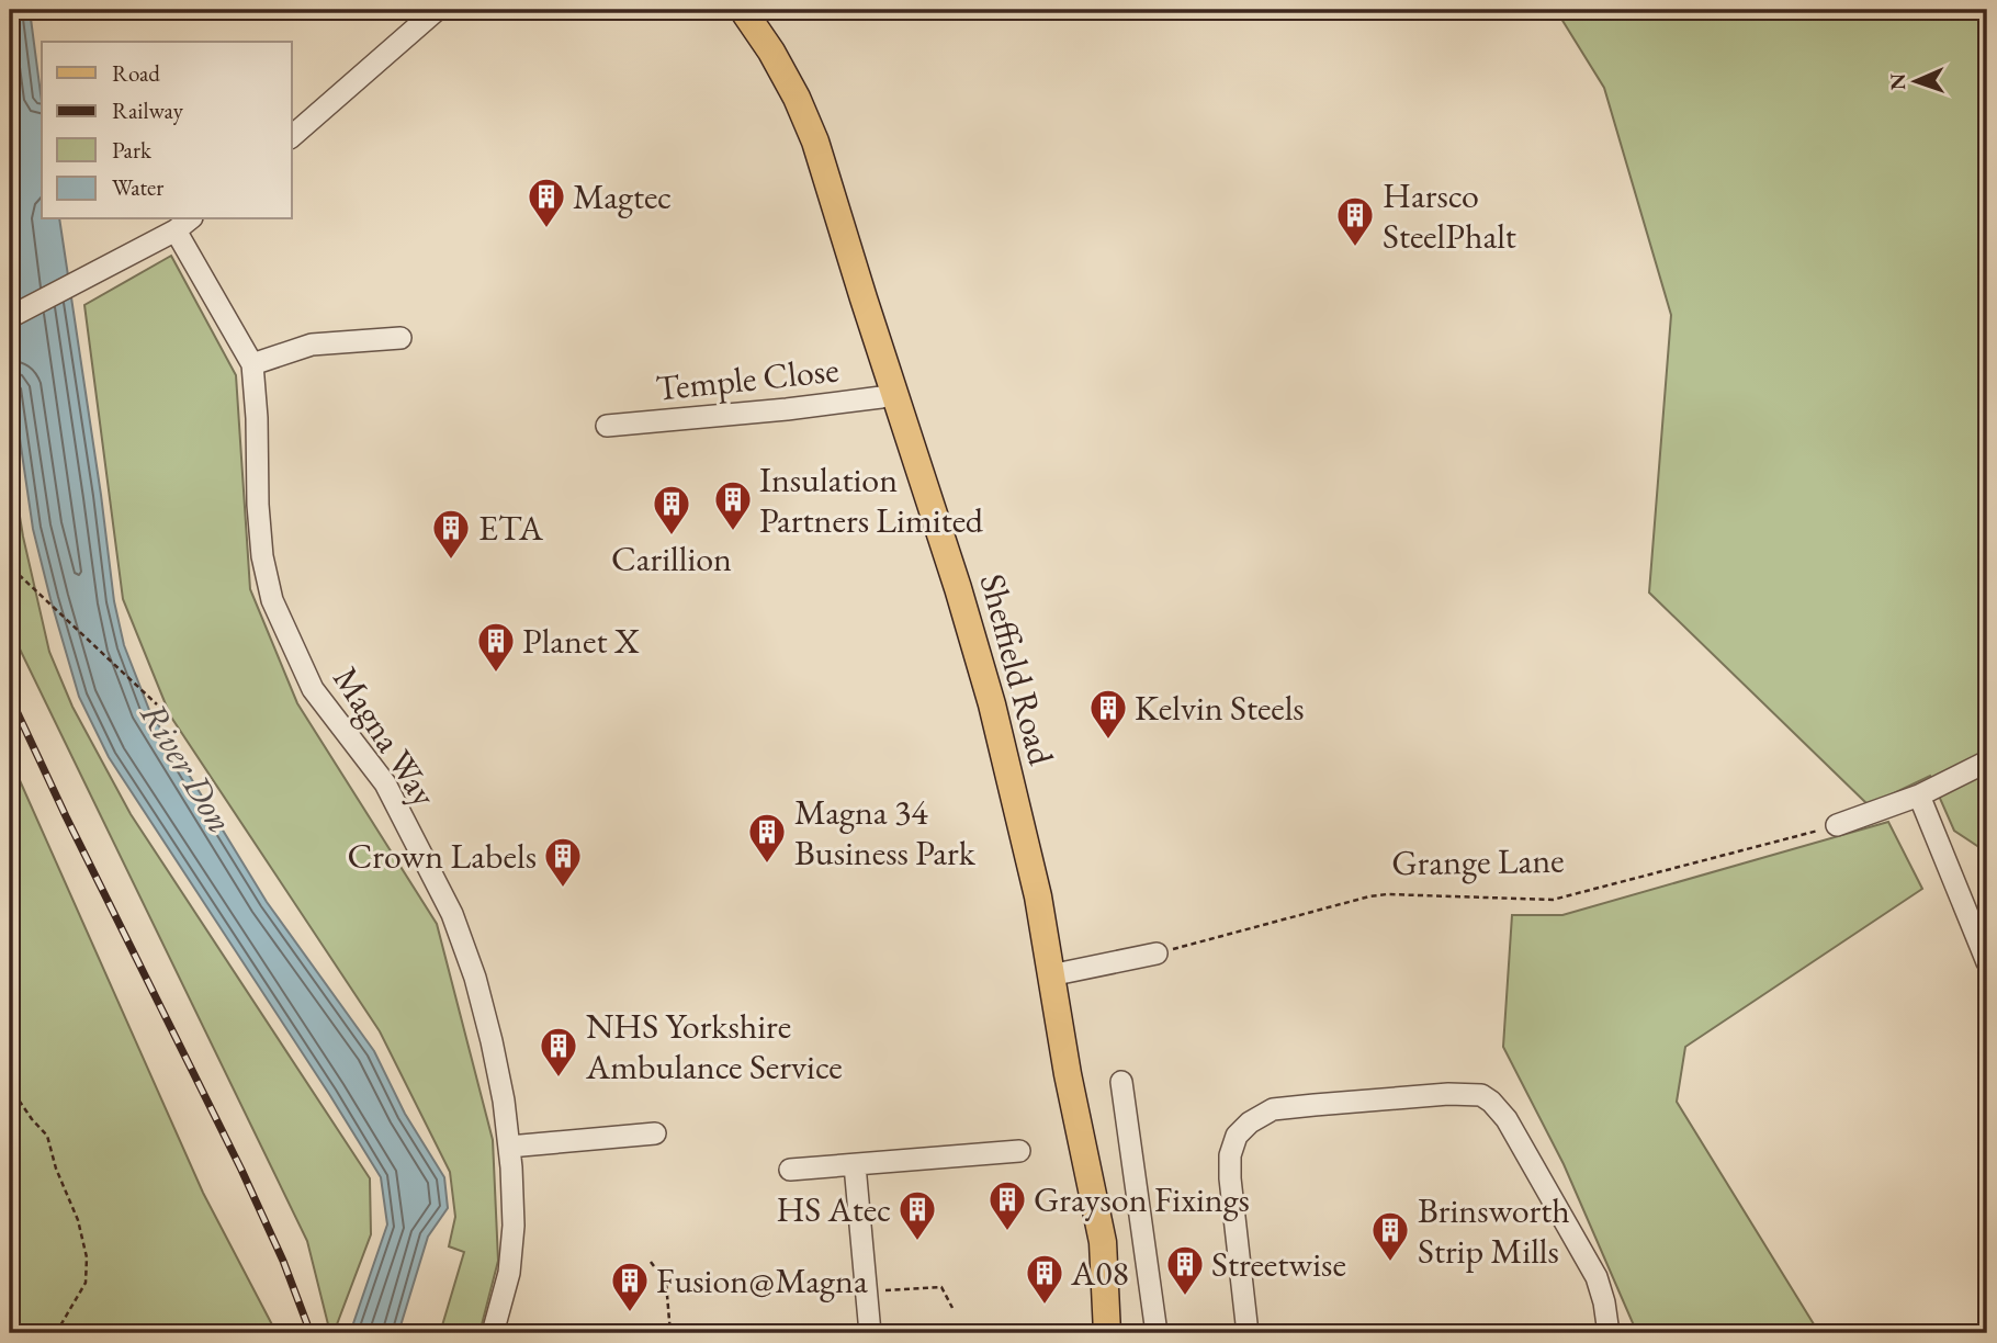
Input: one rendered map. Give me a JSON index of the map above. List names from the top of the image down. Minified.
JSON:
{"streets":{"main road":["Sheffield Road"],"street":["Temple Close","Magna Way"],"path":["Grange Lane"]},"crossings":[["Temple Close","Sheffield Road"]],"water":["River Don"],"places":{"building":["Magtec","Harsco SteelPhalt","Insulation Partners Limited","Carillion","ETA","Planet X","Kelvin Steels","Magna 34 Business Park","Crown Labels","NHS Yorkshire Ambulance Service","Grayson Fixings","HS Atec","Brinsworth Strip Mills","Streetwise","A08","Fusion@Magna"]},"legend":["Road","Railway","Park","Water"],"north":"left"}
